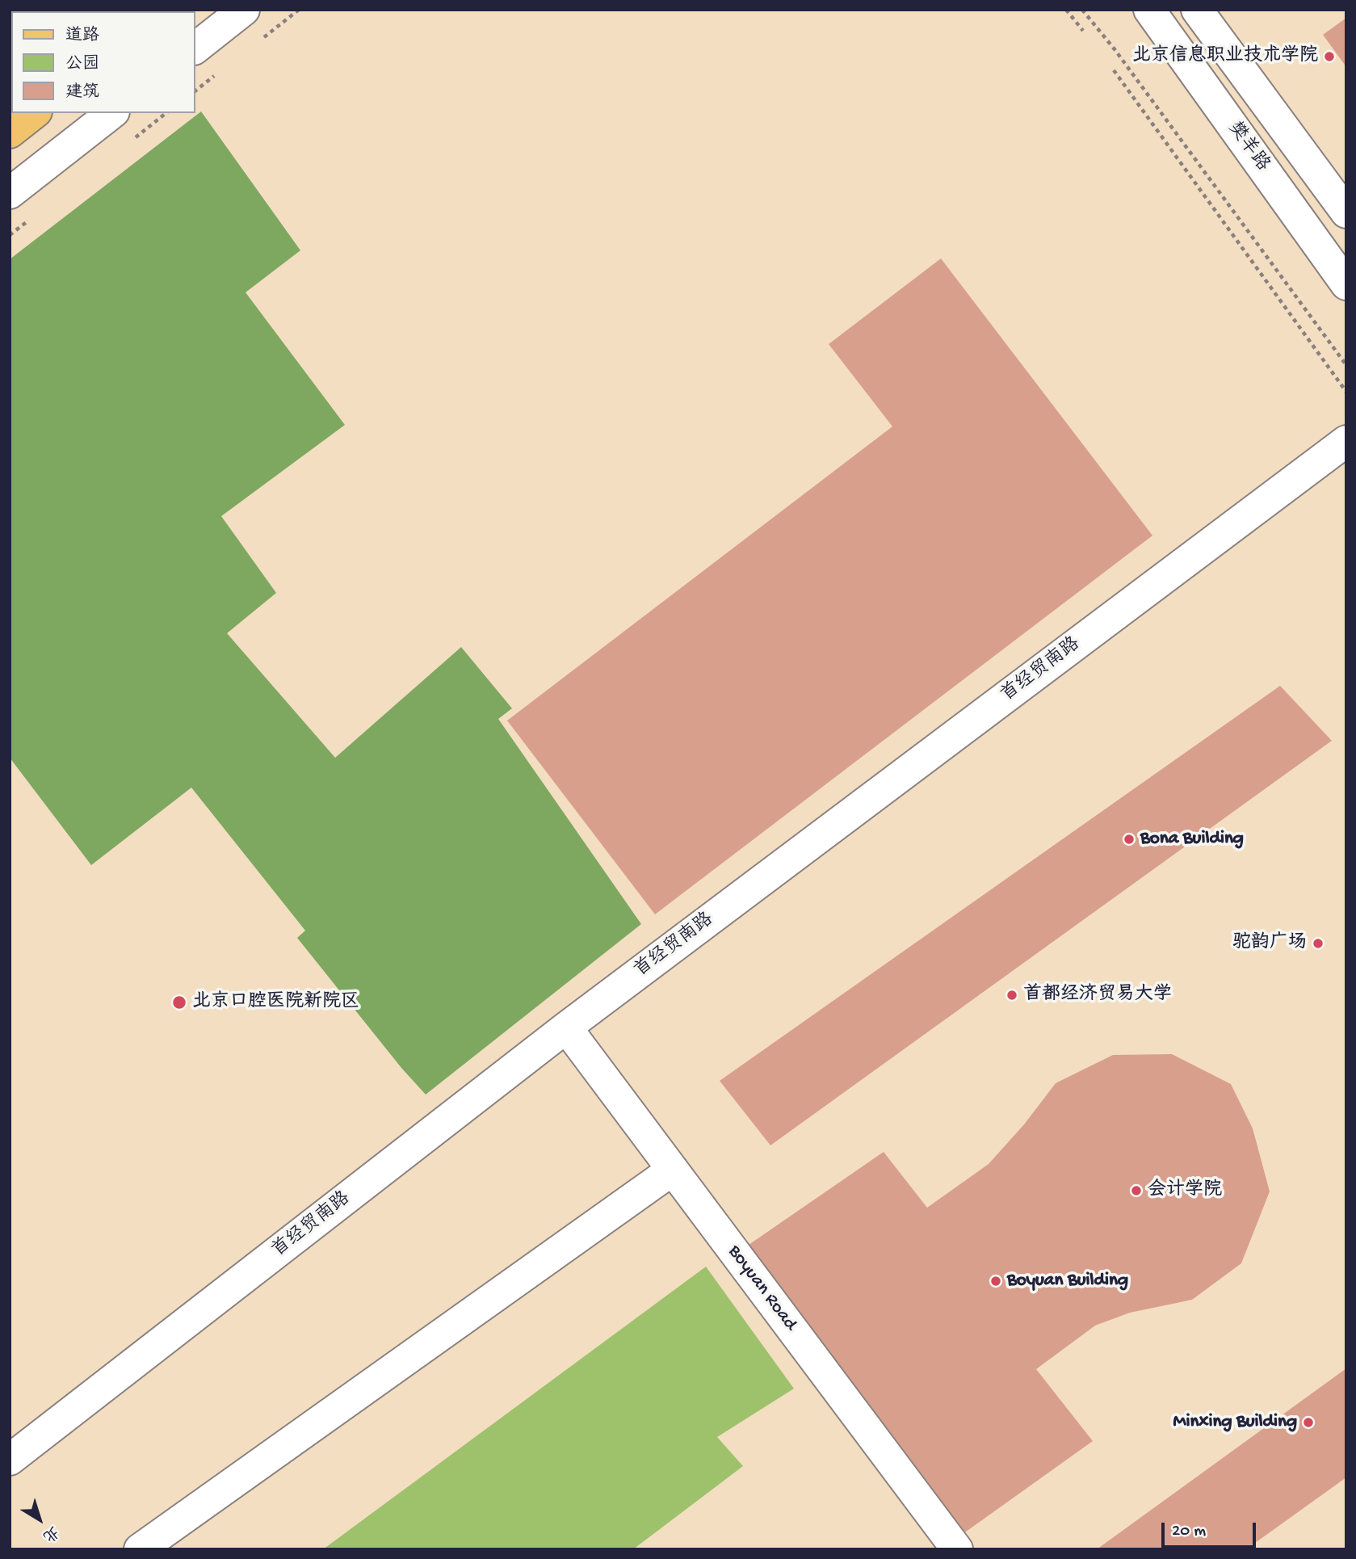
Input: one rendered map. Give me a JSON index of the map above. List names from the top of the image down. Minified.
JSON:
{"streets":{"street":["樊羊路","首经贸南路","Boyuan Road"]},"crossings":[["首经贸南路","Boyuan Road"]],"places":["北京信息职业技术学院","Bona Building","驼韵广场","首都经济贸易大学","北京口腔医院新院区","会计学院","Boyuan Building","Minxing Building"],"legend":["道路","公园","建筑"],"scale_bar":"20 m","north":"bottom right"}
